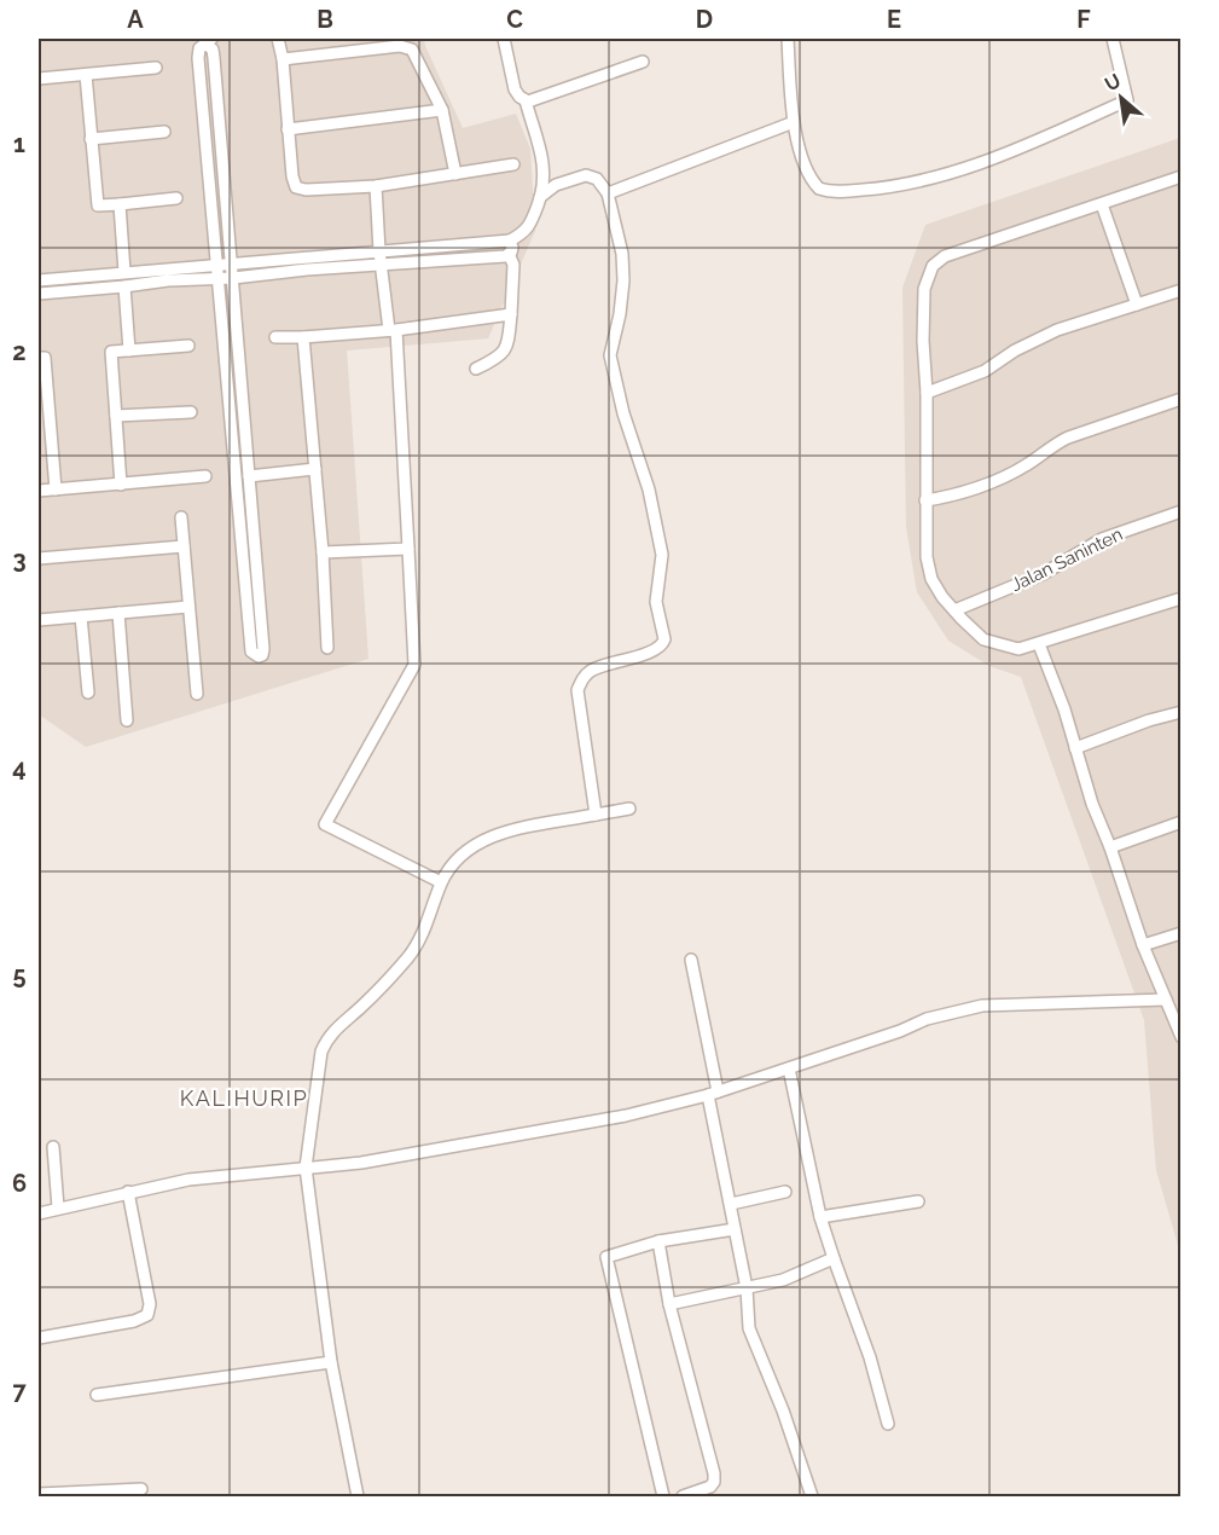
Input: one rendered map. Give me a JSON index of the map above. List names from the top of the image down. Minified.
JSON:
{"streets":{"street":["Jalan Saninten"]},"districts":["KALIHURIP"],"north":"top left","grid":{"columns":["A","B","C","D","E","F"],"rows":["1","2","3","4","5","6","7"]}}
